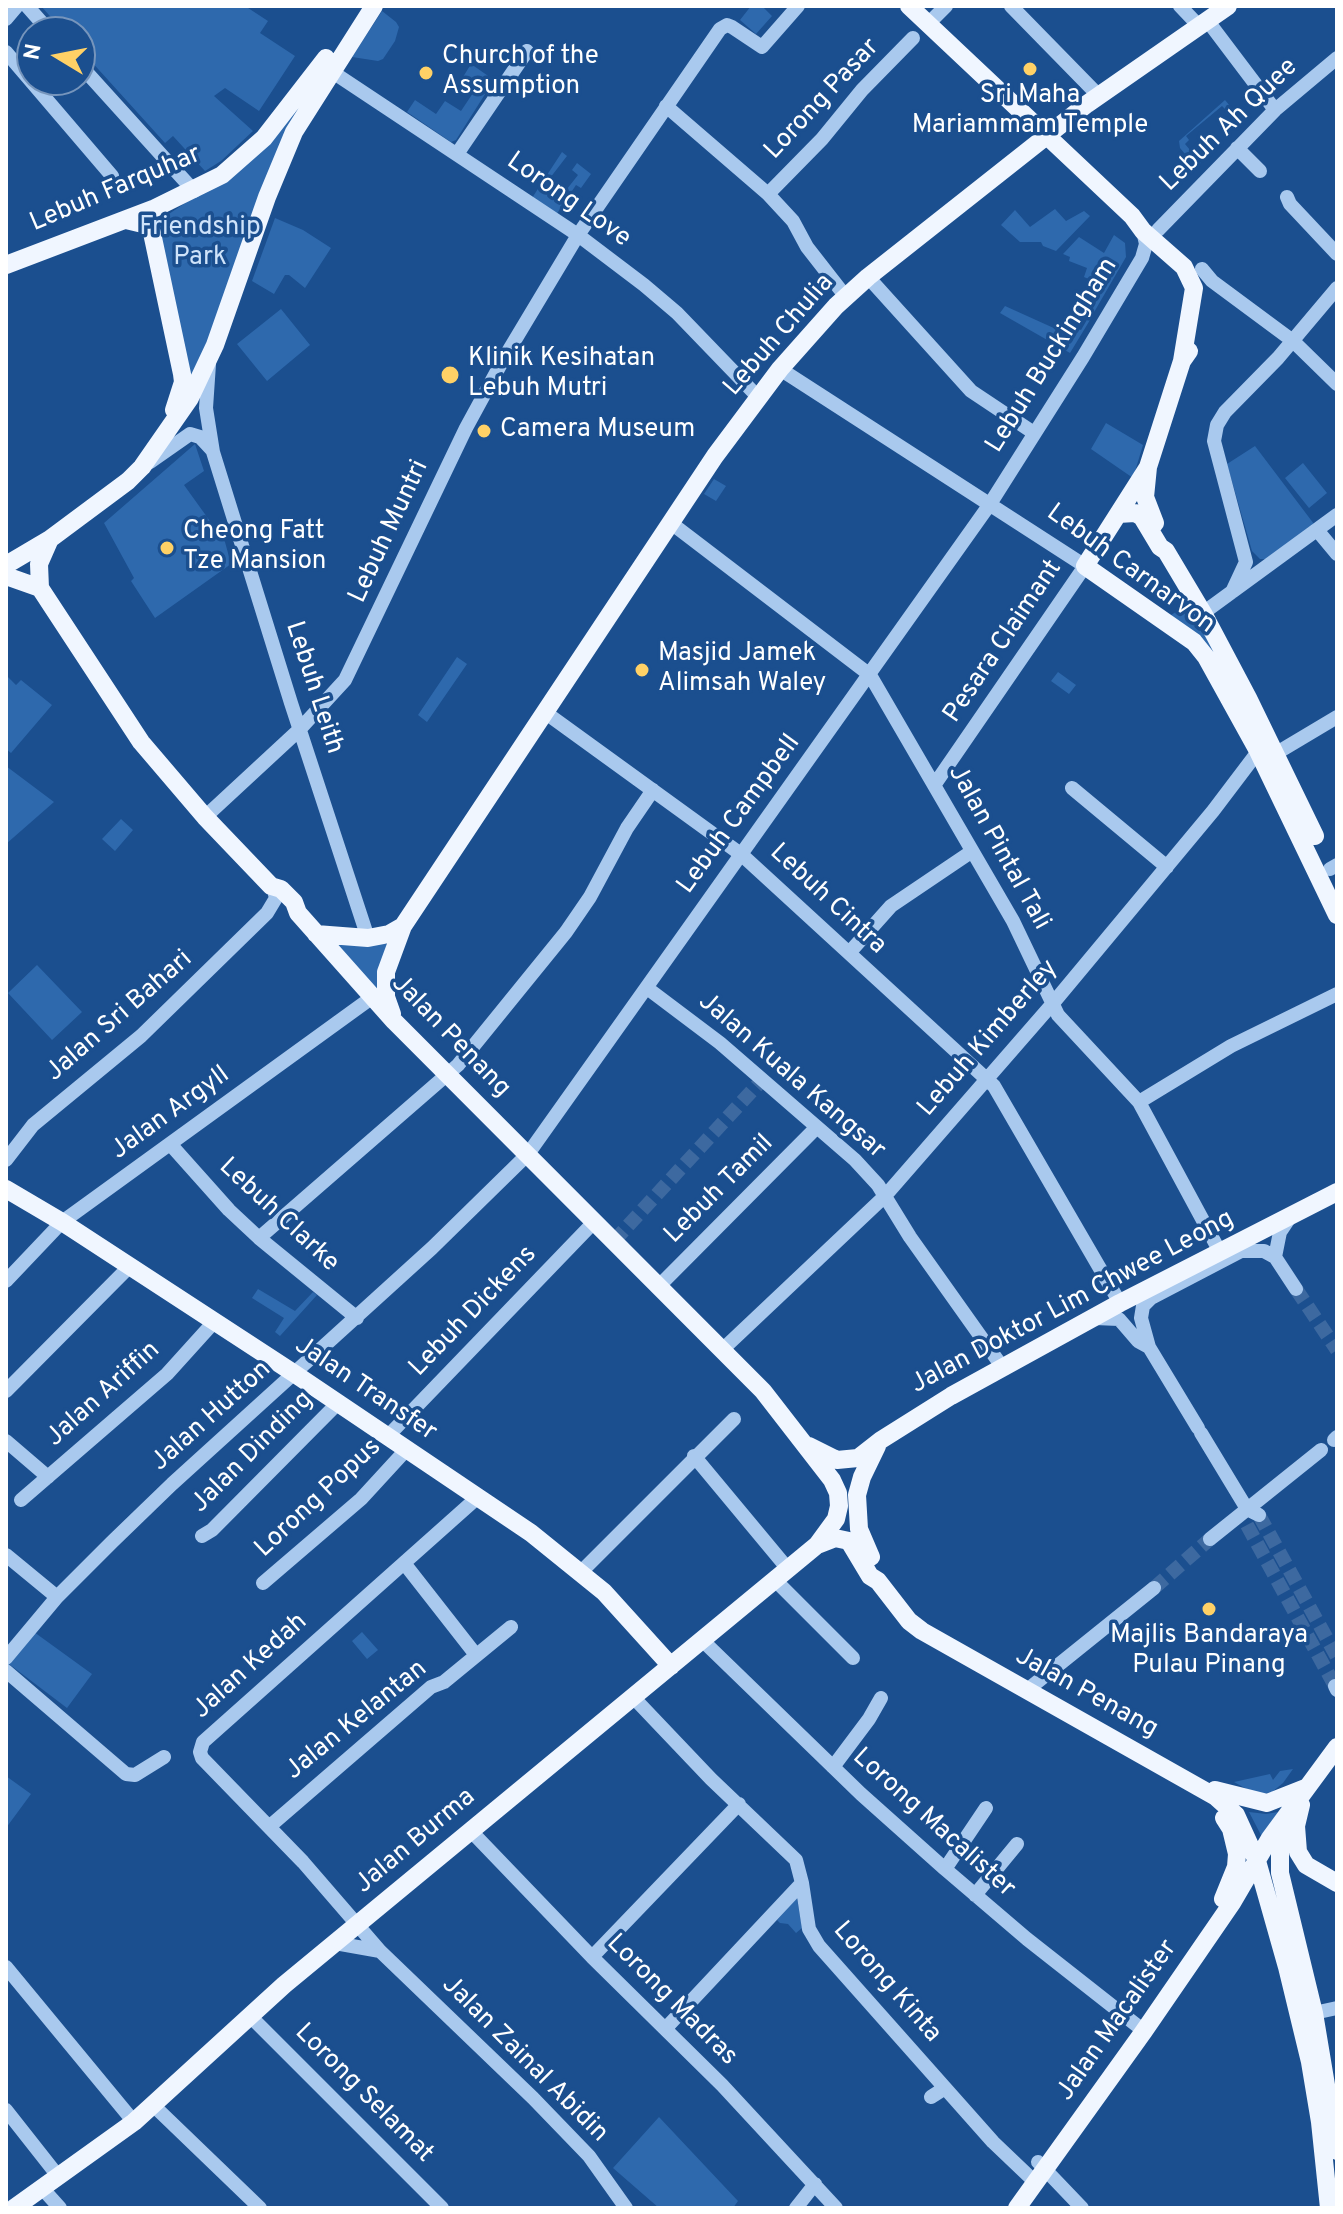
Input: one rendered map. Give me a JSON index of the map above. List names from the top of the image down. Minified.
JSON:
{"streets":{"main road":["Lebuh Farquhar","Lebuh Chulia","Lebuh Carnarvon","Jalan Penang","Jalan Doktor Lim Chwee Leong","Jalan Transfer","Jalan Burma","Jalan Macalister"],"street":["Lorong Pasar","Lebuh Ah Quee","Lorong Love","Lebuh Buckingham","Lebuh Muntri","Pesara Claimant","Lebuh Leith","Lebuh Campbell","Jalan Pintal Tali","Lebuh Cintra","Jalan Sri Bahari","Lebuh Kimberley","Jalan Kuala Kangsar","Jalan Argyll","Lebuh Tamil","Lebuh Clarke","Lebuh Dickens","Jalan Ariffin","Jalan Hutton","Jalan Dinding","Lorong Popus","Jalan Kedah","Jalan Kelantan","Lorong Macalister","Lorong Kinta","Lorong Madras","Jalan Zainal Abidin","Lorong Selamat"]},"crossings":[["Lebuh Ah Quee","Lebuh Buckingham"],["Lorong Love","Lebuh Chulia"],["Lorong Love","Lebuh Muntri"],["Lebuh Chulia","Lebuh Carnarvon"],["Lebuh Chulia","Jalan Pintal Tali"],["Lebuh Chulia","Lebuh Cintra"],["Lebuh Chulia","Jalan Penang"],["Lebuh Buckingham","Lebuh Carnarvon"],["Lebuh Buckingham","Lebuh Campbell"],["Lebuh Muntri","Lebuh Leith"],["Lebuh Muntri","Jalan Penang"],["Lebuh Carnarvon","Pesara Claimant"],["Lebuh Carnarvon","Lebuh Campbell"],["Lebuh Carnarvon","Lebuh Kimberley"],["Pesara Claimant","Jalan Pintal Tali"],["Lebuh Campbell","Jalan Pintal Tali"],["Lebuh Campbell","Lebuh Cintra"],["Lebuh Campbell","Jalan Penang"],["Lebuh Campbell","Jalan Kuala Kangsar"],["Lebuh Campbell","Jalan Hutton"],["Jalan Pintal Tali","Lebuh Kimberley"],["Jalan Pintal Tali","Jalan Doktor Lim Chwee Leong"],["Lebuh Cintra","Lebuh Kimberley"],["Lebuh Cintra","Jalan Doktor Lim Chwee Leong"],["Jalan Penang","Lebuh Kimberley"],["Jalan Penang","Jalan Argyll"],["Jalan Penang","Lebuh Tamil"],["Jalan Penang","Jalan Doktor Lim Chwee Leong"],["Jalan Penang","Lebuh Dickens"],["Jalan Penang","Jalan Hutton"],["Jalan Penang","Jalan Burma"],["Jalan Penang","Jalan Macalister"],["Lebuh Kimberley","Jalan Kuala Kangsar"],["Jalan Kuala Kangsar","Lebuh Tamil"],["Jalan Kuala Kangsar","Jalan Doktor Lim Chwee Leong"],["Jalan Argyll","Lebuh Clarke"],["Jalan Argyll","Jalan Transfer"],["Lebuh Clarke","Jalan Hutton"],["Lebuh Dickens","Jalan Transfer"],["Jalan Transfer","Jalan Ariffin"],["Jalan Transfer","Jalan Hutton"],["Jalan Transfer","Jalan Dinding"],["Jalan Transfer","Lorong Popus"],["Jalan Transfer","Jalan Kedah"],["Jalan Transfer","Jalan Burma"],["Jalan Kedah","Jalan Kelantan"],["Jalan Kedah","Jalan Burma"],["Jalan Kedah","Jalan Zainal Abidin"],["Lorong Macalister","Jalan Burma"],["Lorong Macalister","Jalan Macalister"],["Jalan Burma","Lorong Kinta"],["Jalan Burma","Lorong Madras"],["Jalan Burma","Jalan Zainal Abidin"],["Jalan Burma","Lorong Selamat"],["Lorong Kinta","Jalan Macalister"]],"parks":["Friendship Park"],"places":["Sri Maha Mariammam Temple","Church of the Assumption","Klinik Kesihatan Lebuh Mutri","Camera Museum","Cheong Fatt Tze Mansion","Masjid Jamek Alimsah Waley","Majlis Bandaraya Pulau Pinang"],"north":"left"}
